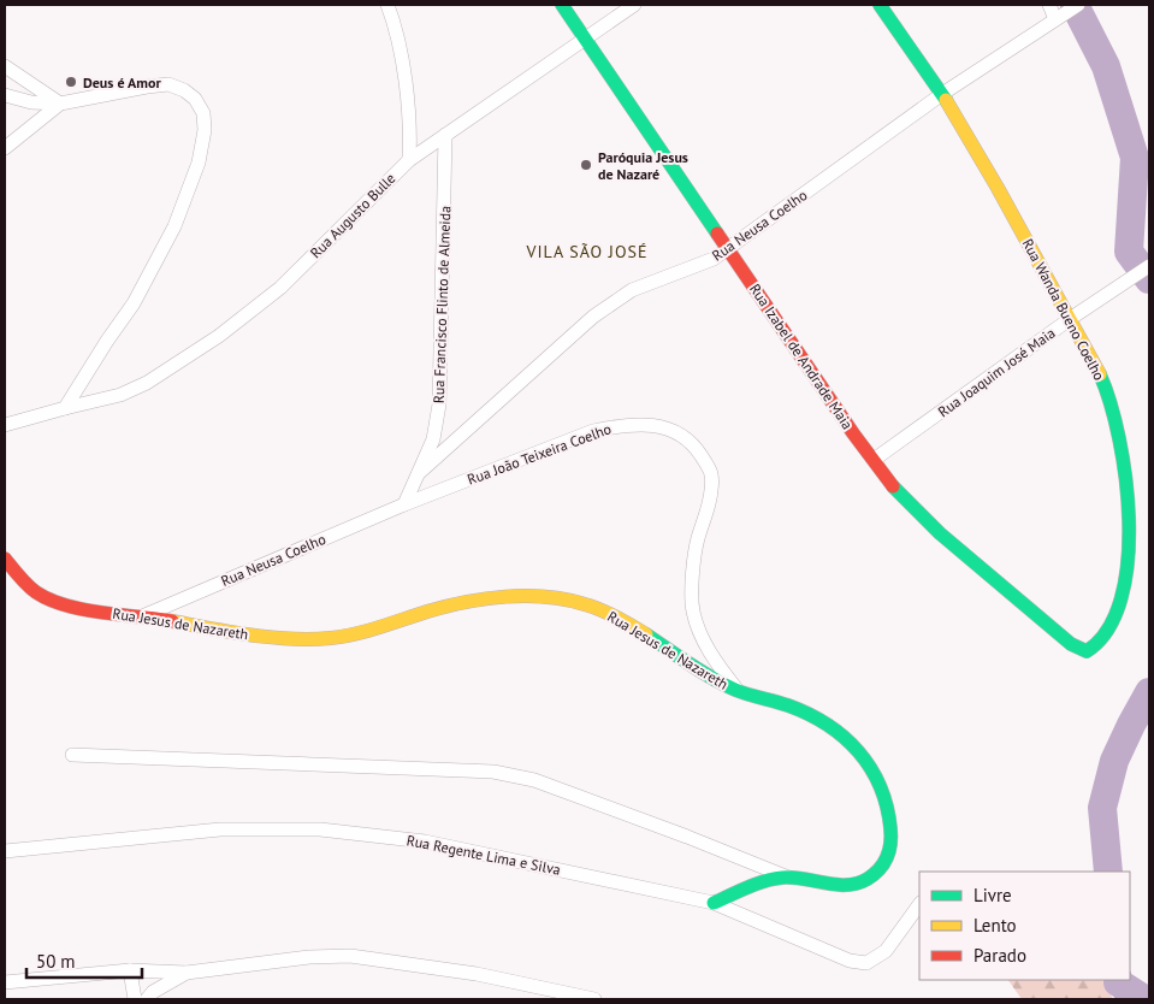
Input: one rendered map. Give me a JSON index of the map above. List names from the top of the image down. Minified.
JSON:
{"streets":{"street":["Rua Augusto Bulle","Rua Neusa Coelho","Rua Francisco Flinto de Almeida","Rua Wanda Bueno Coelho","Rua Izabel de Andrade Maia","Rua Joaquim José Maia","Rua João Teixeira Coelho","Rua Jesus de Nazareth","Rua Regente Lima e Silva"]},"crossings":[["Rua Augusto Bulle","Rua Francisco Flinto de Almeida"],["Rua Augusto Bulle","Rua Izabel de Andrade Maia"],["Rua Neusa Coelho","Rua Francisco Flinto de Almeida"],["Rua Neusa Coelho","Rua Wanda Bueno Coelho"],["Rua Neusa Coelho","Rua Izabel de Andrade Maia"],["Rua Neusa Coelho","Rua João Teixeira Coelho"],["Rua Neusa Coelho","Rua Jesus de Nazareth"],["Rua Francisco Flinto de Almeida","Rua João Teixeira Coelho"],["Rua Wanda Bueno Coelho","Rua Izabel de Andrade Maia"],["Rua Wanda Bueno Coelho","Rua Joaquim José Maia"],["Rua Izabel de Andrade Maia","Rua Joaquim José Maia"],["Rua João Teixeira Coelho","Rua Jesus de Nazareth"],["Rua Jesus de Nazareth","Rua Regente Lima e Silva"]],"districts":["VILA SÃO JOSÉ"],"places":["Deus é Amor","Paróquia Jesus de Nazaré"],"legend":["Livre","Lento","Parado"],"scale_bar":"50 m"}
